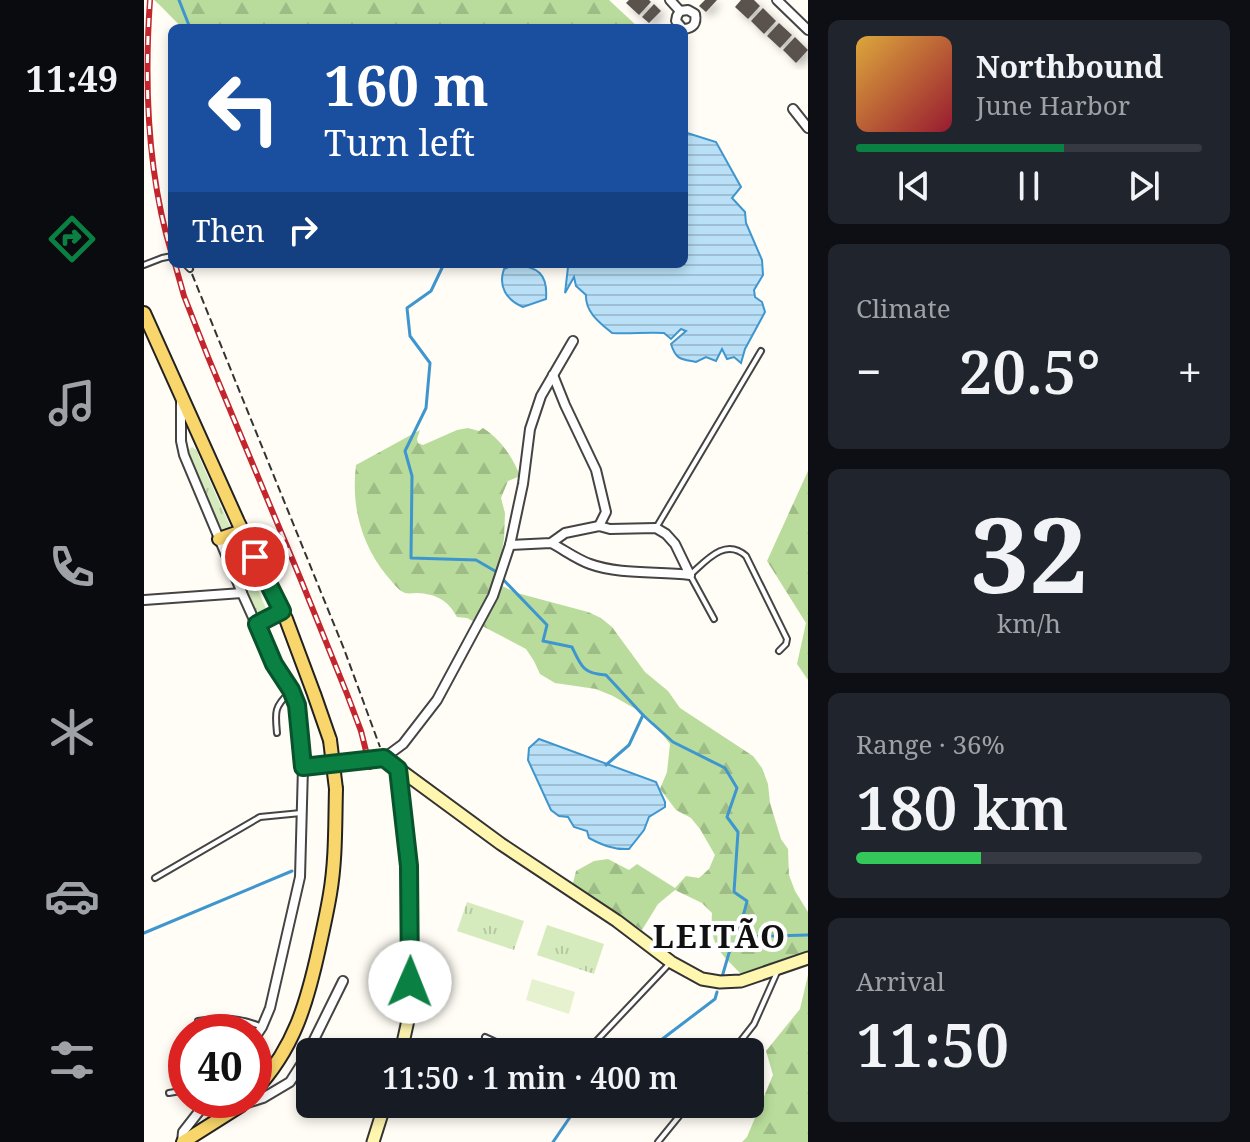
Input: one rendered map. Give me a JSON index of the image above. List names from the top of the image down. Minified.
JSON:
{"districts":["LEITÃO"],"page":{"tabs":"11:49","turn":["160 m","Turn left"],"song":["Northbound","June Harbor"],"then":"Then","tile":["Climate",["32","km/h"],["Range · 36%","180 km"],["Arrival","11:50"]],"heat":["−","20.5°","+"],"limit":"40","trip":"11:50 · 1 min · 400 m"}}
